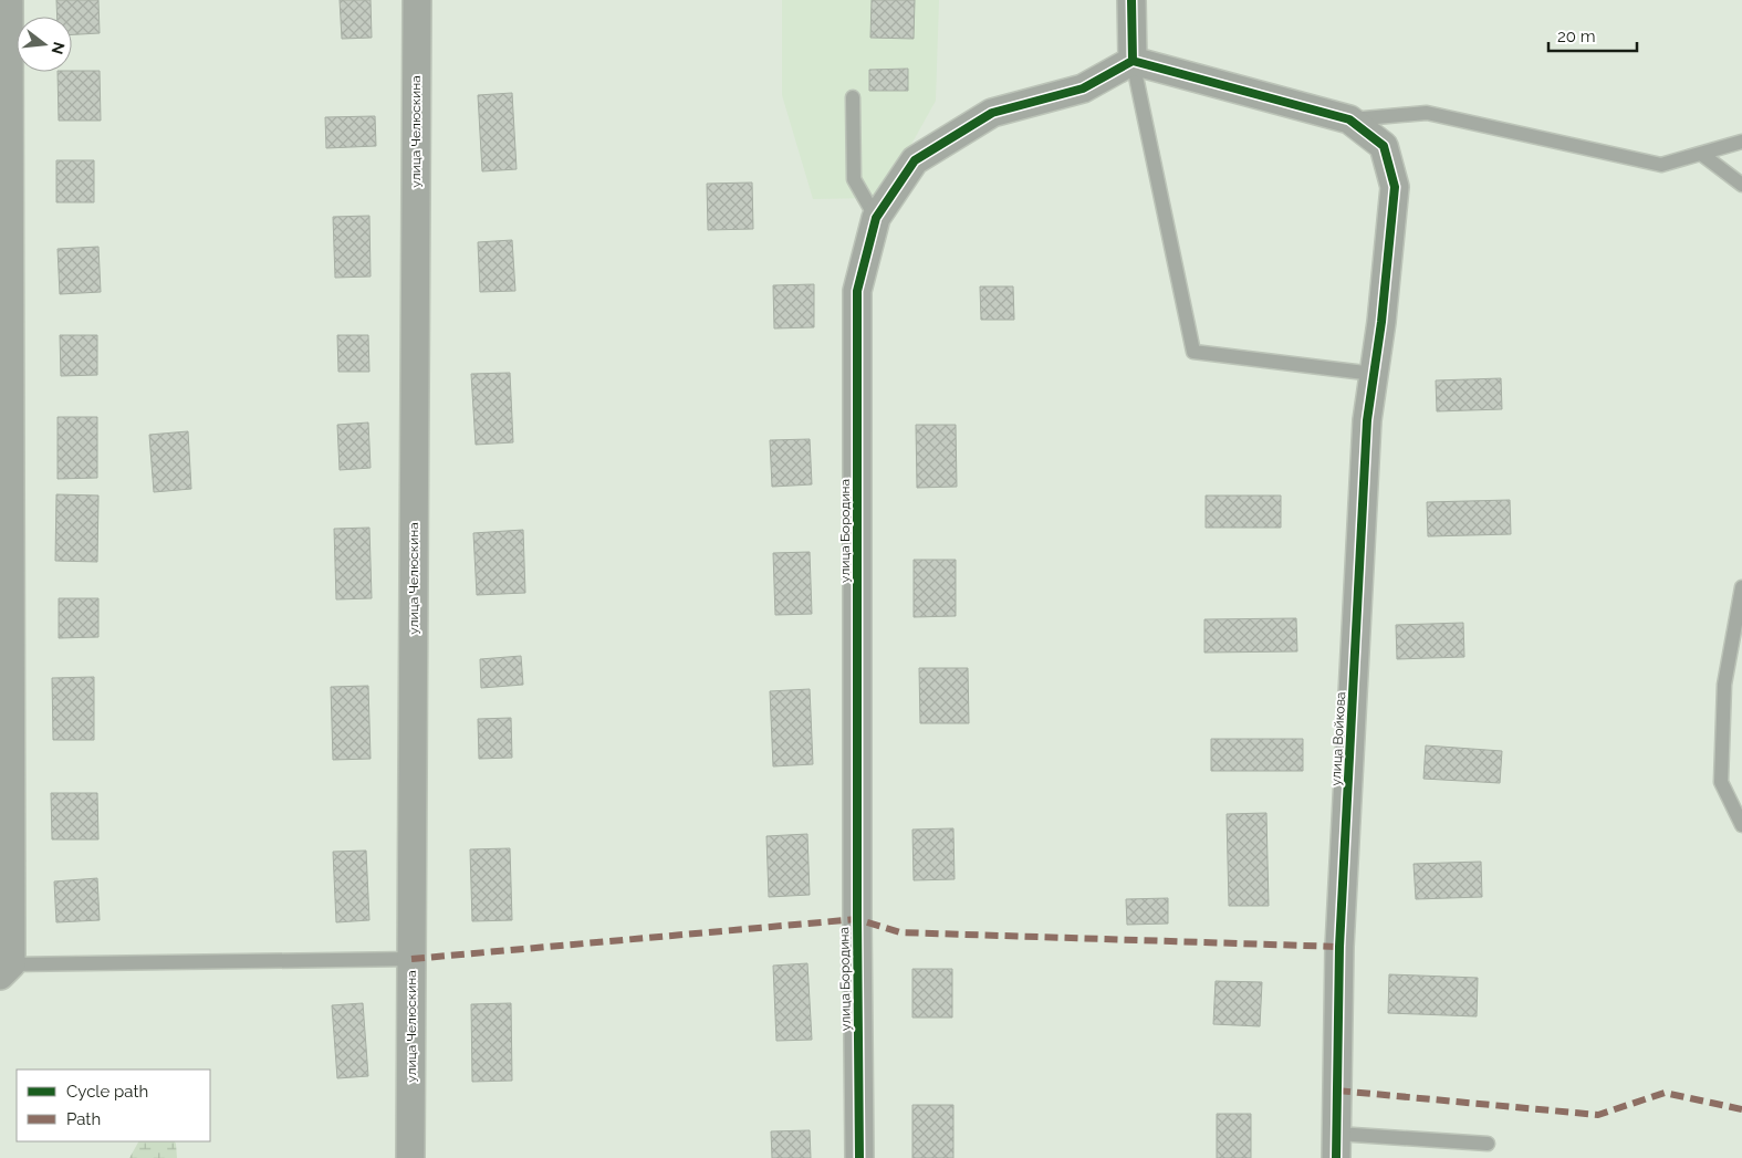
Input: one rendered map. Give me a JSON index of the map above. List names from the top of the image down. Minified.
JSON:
{"streets":{"street":["улица Челюскина","улица Бородина","улица Войкова"]},"legend":["Cycle path","Path"],"scale_bar":"20 m","north":"right"}
